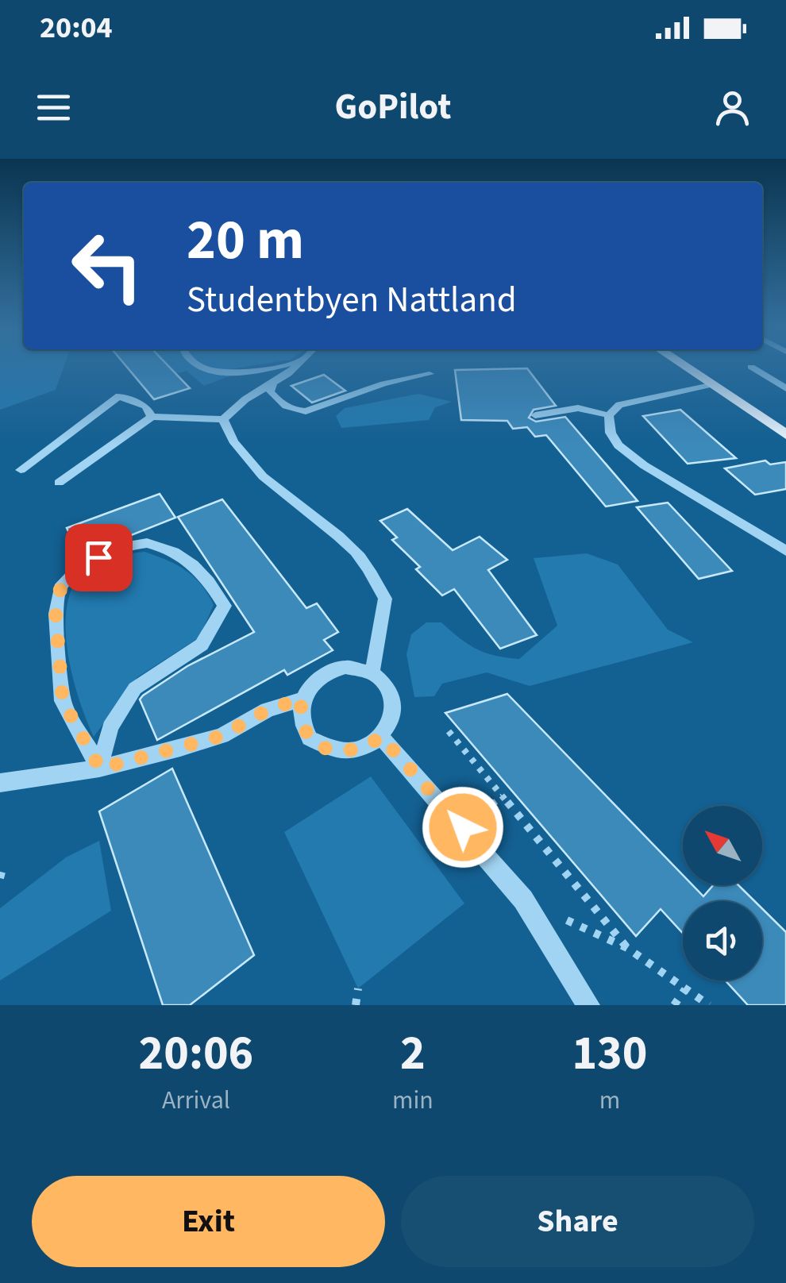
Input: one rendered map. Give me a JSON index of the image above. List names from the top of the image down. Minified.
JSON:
{"north":"top left","page":{"status":"20:04","header":"GoPilot","turn":["20 m","Studentbyen Nattland"],"eta":["20:06","Arrival","2","min","130","m"],"buttons":["Exit","Share"]}}
